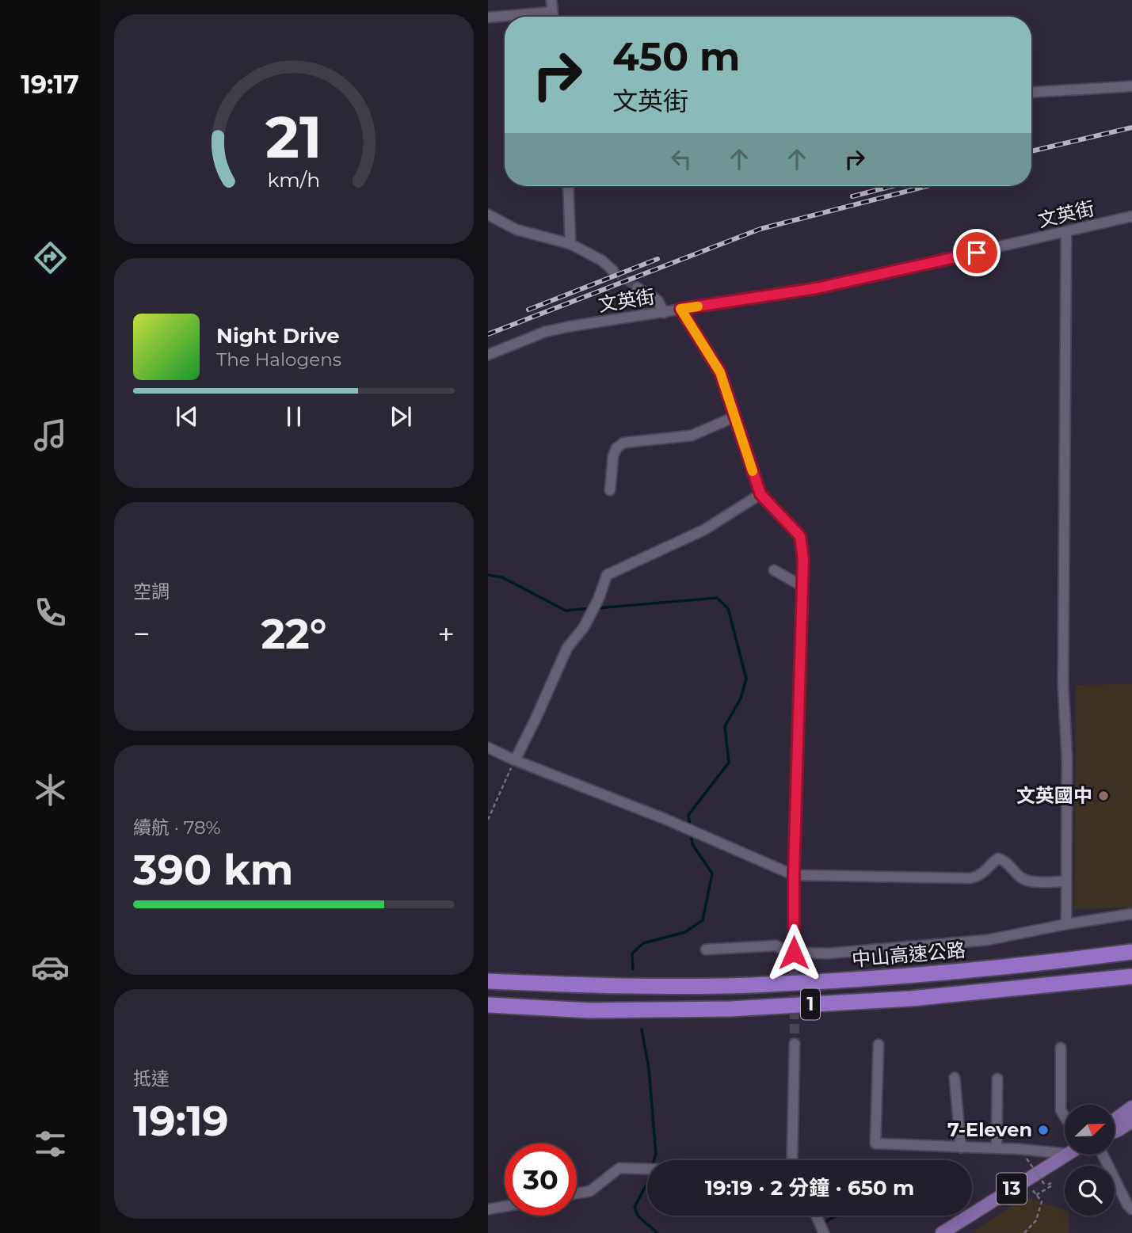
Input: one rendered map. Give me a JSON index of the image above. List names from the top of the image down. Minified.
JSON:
{"streets":{"highway":["中山高速公路","1"],"main road":["13"],"street":["文英街"]},"places":["文英國中","7-Eleven"],"north":"top right","page":{"tabs":"19:17","turn":["450 m","文英街"],"song":["Night Drive","The Halogens"],"tile":["空調",["續航 · 78%","390 km"],["抵達","19:19"]],"heat":["−","22°","+"],"limit":"30","trip":"19:19 · 2 分鐘 · 650 m","gauge":["21","km/h"]}}
